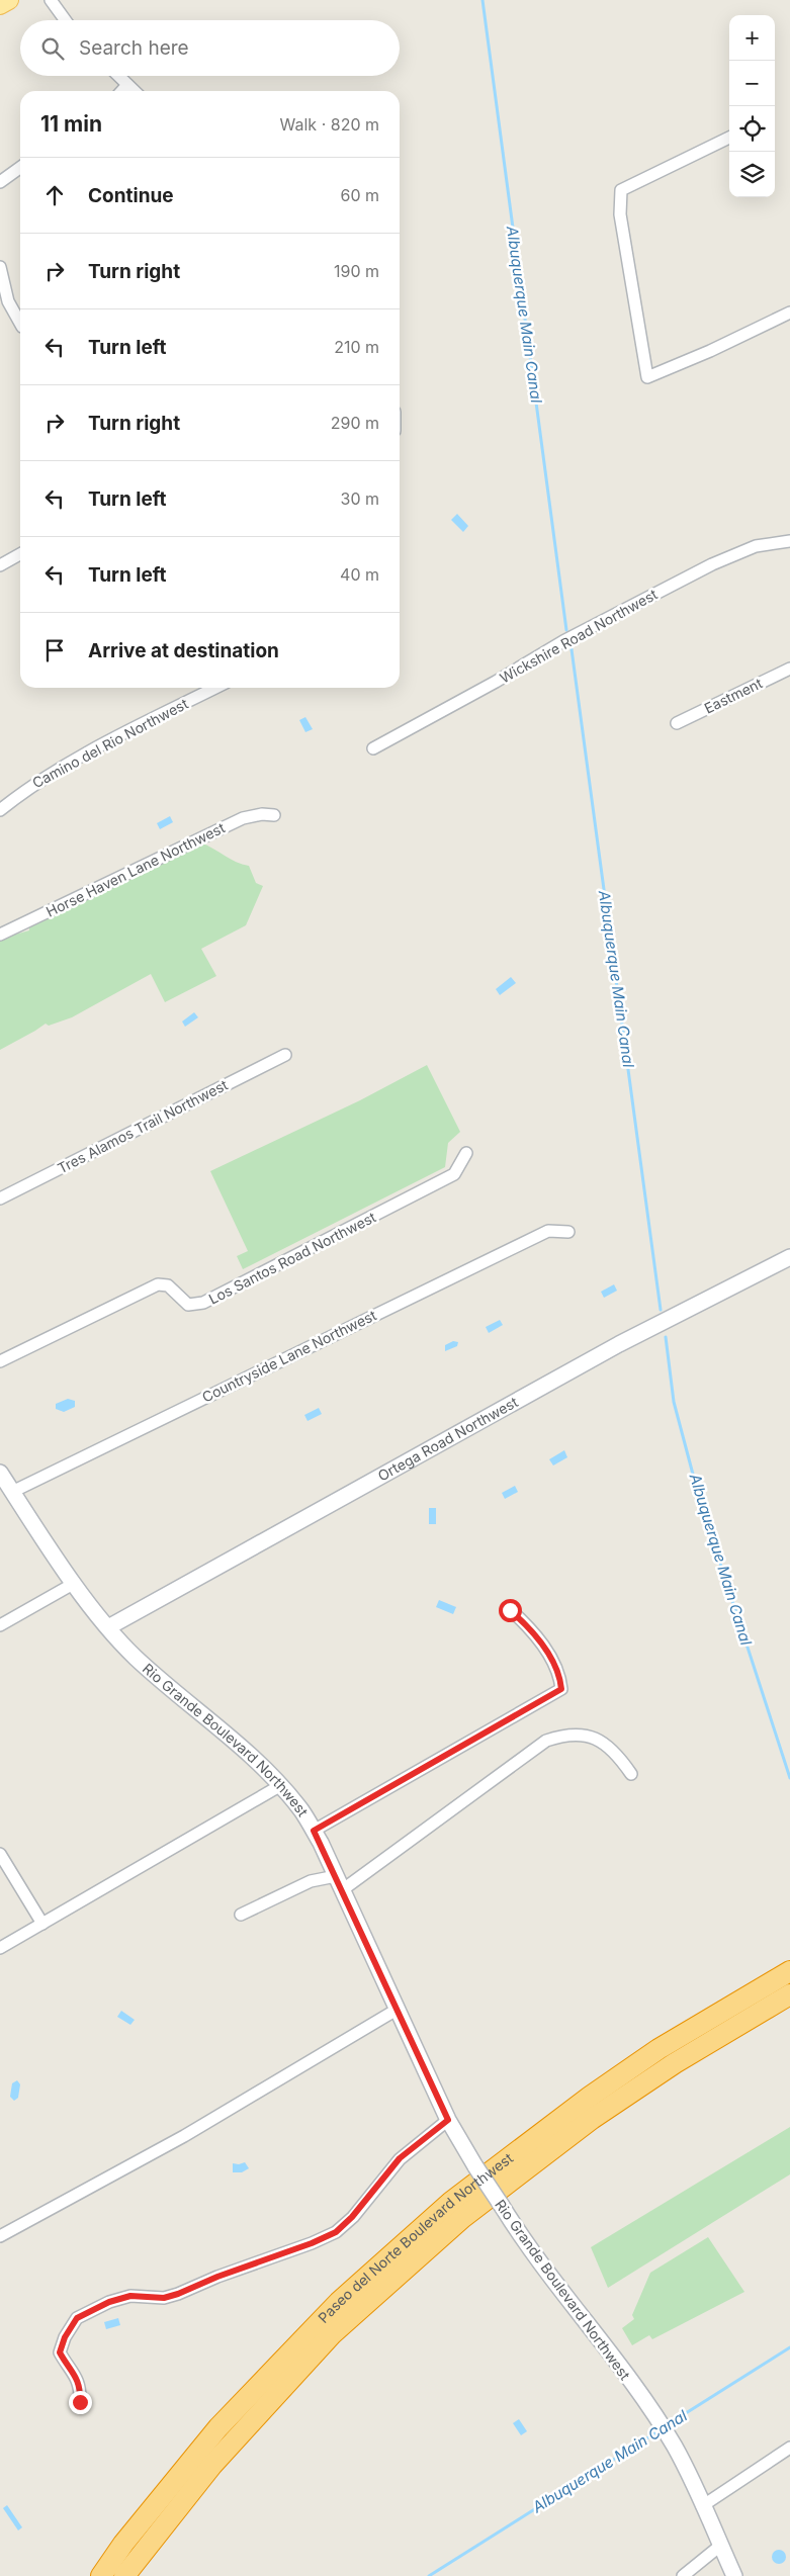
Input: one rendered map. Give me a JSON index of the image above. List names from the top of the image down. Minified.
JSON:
{"streets":{"highway":["Paseo del Norte Boulevard Northwest"],"street":["Wickshire Road Northwest","Eastment","Camino del Rio Northwest","Horse Haven Lane Northwest","Tres Alamos Trail Northwest","Los Santos Road Northwest","Countryside Lane Northwest","Ortega Road Northwest","Rio Grande Boulevard Northwest"]},"crossings":[["Countryside Lane Northwest","Rio Grande Boulevard Northwest"],["Ortega Road Northwest","Rio Grande Boulevard Northwest"]],"water":["Albuquerque Main Canal"],"page":{"map_buttons":["+","−"],"search":"Search here","heading":["11 min","Walk · 820 m"],"list":[["Continue","60 m"],["Turn right","190 m"],["Turn left","210 m"],["Turn right","290 m"],["Turn left","30 m"],["Turn left","40 m"],"Arrive at destination"]}}
